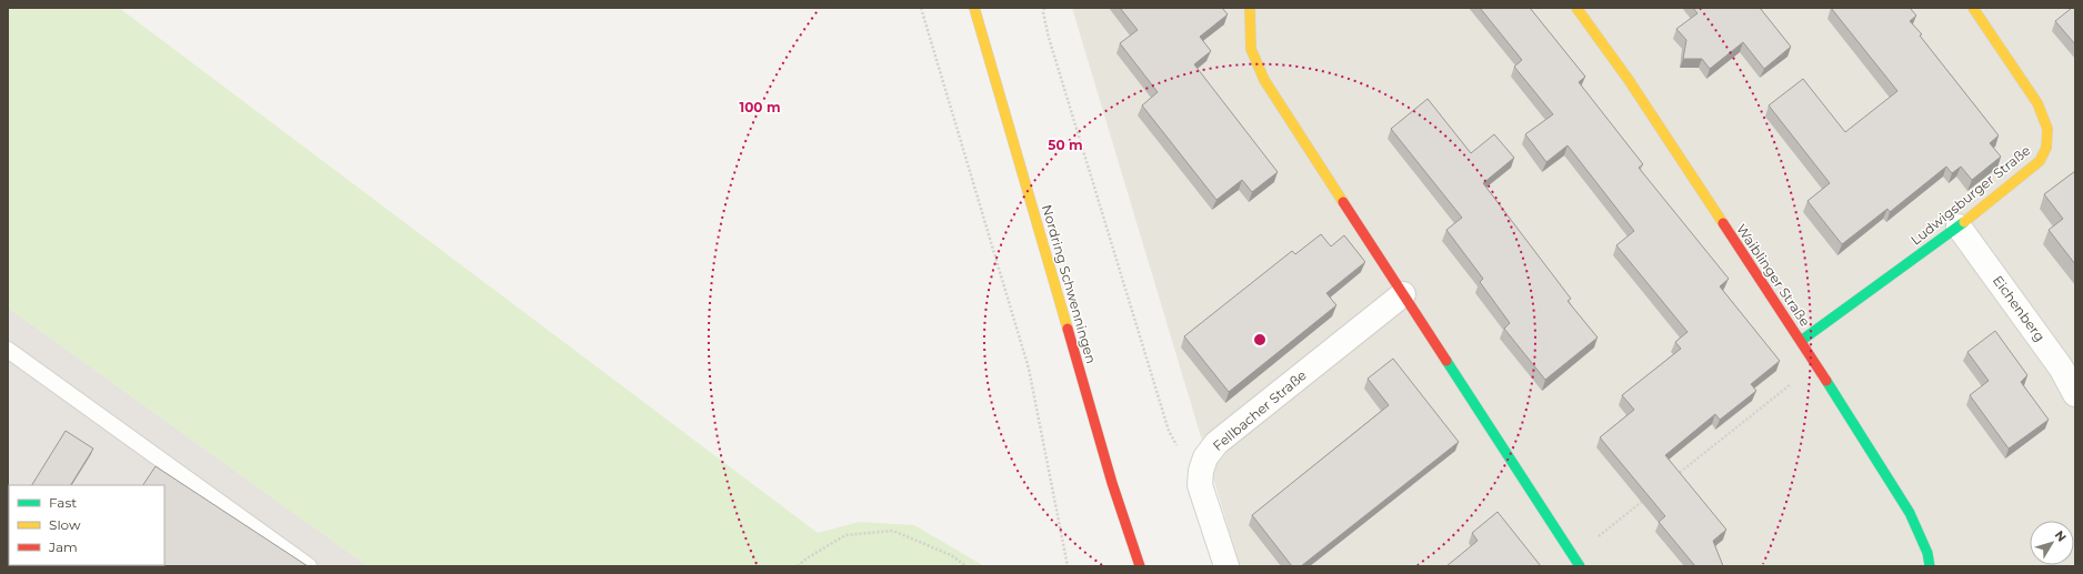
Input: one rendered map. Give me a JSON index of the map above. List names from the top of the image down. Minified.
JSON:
{"streets":{"street":["Ludwigsburger Straße","Waiblinger Straße","Nordring Schwenningen","Eichenberg","Fellbacher Straße"]},"crossings":[["Ludwigsburger Straße","Waiblinger Straße"],["Ludwigsburger Straße","Eichenberg"]],"legend":["Fast","Slow","Jam"],"north":"top right","rings":["100 m","50 m"]}
